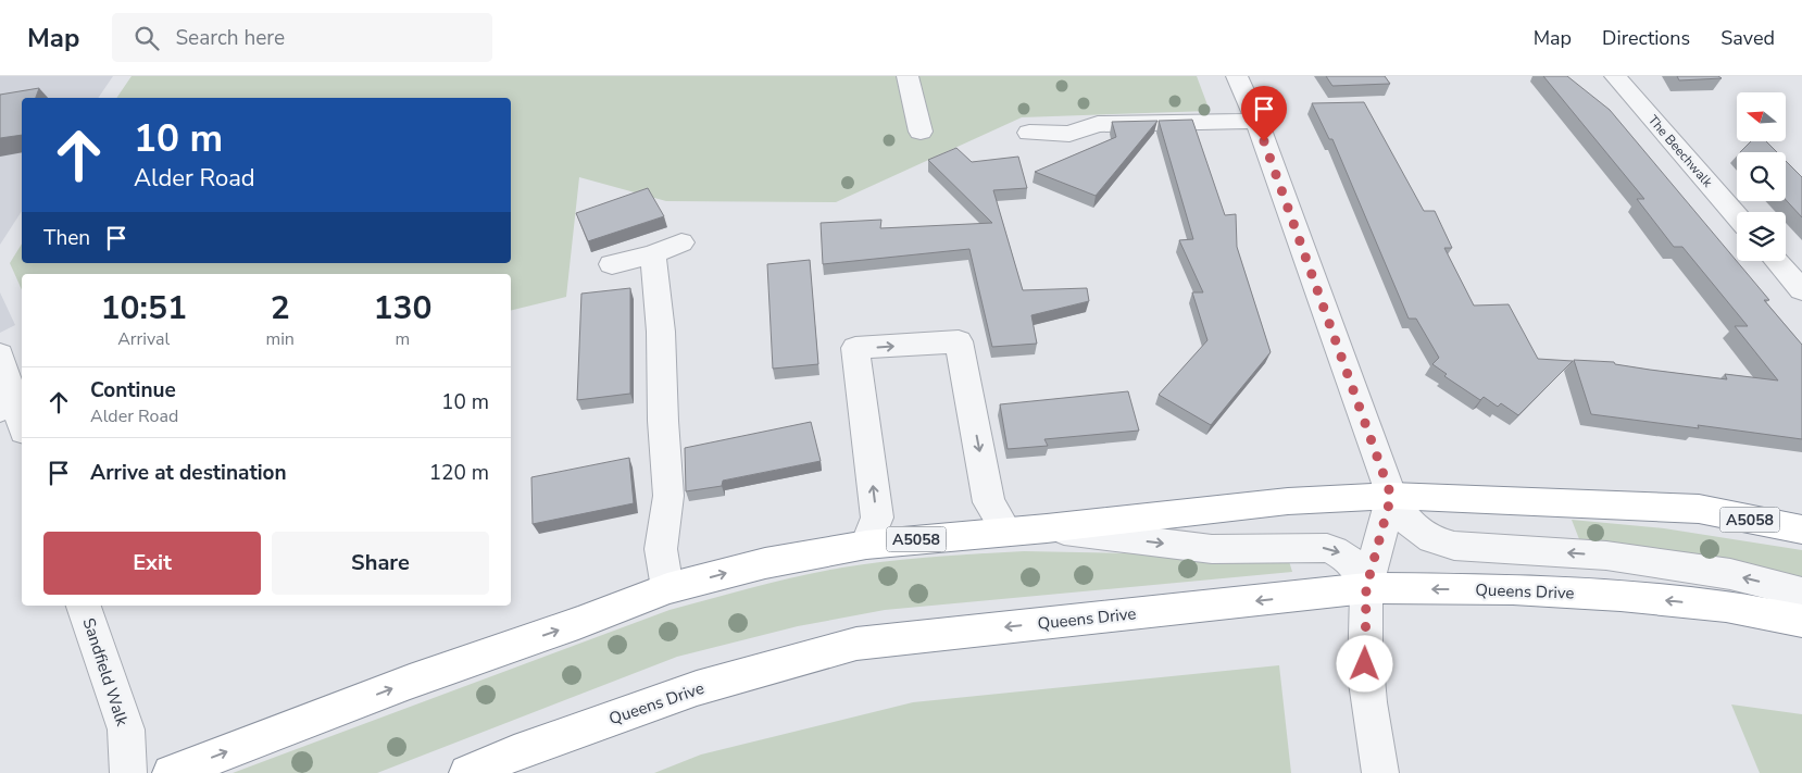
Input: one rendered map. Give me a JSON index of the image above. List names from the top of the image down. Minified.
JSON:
{"streets":{"highway":["A5058","Queens Drive"],"street":["The Beechwalk","Sandfield Walk"]},"north":"left","page":{"header":"Map","search":"Search here","nav":["Map","Directions","Saved"],"turn":["10 m","Alder Road"],"then":"Then","eta":["10:51","Arrival","2","min","130","m"],"list":[{"name":"Continue","note":"Alder Road","value":"10 m"},{"name":"Arrive at destination","value":"120 m"}],"buttons":["Exit","Share"]}}
